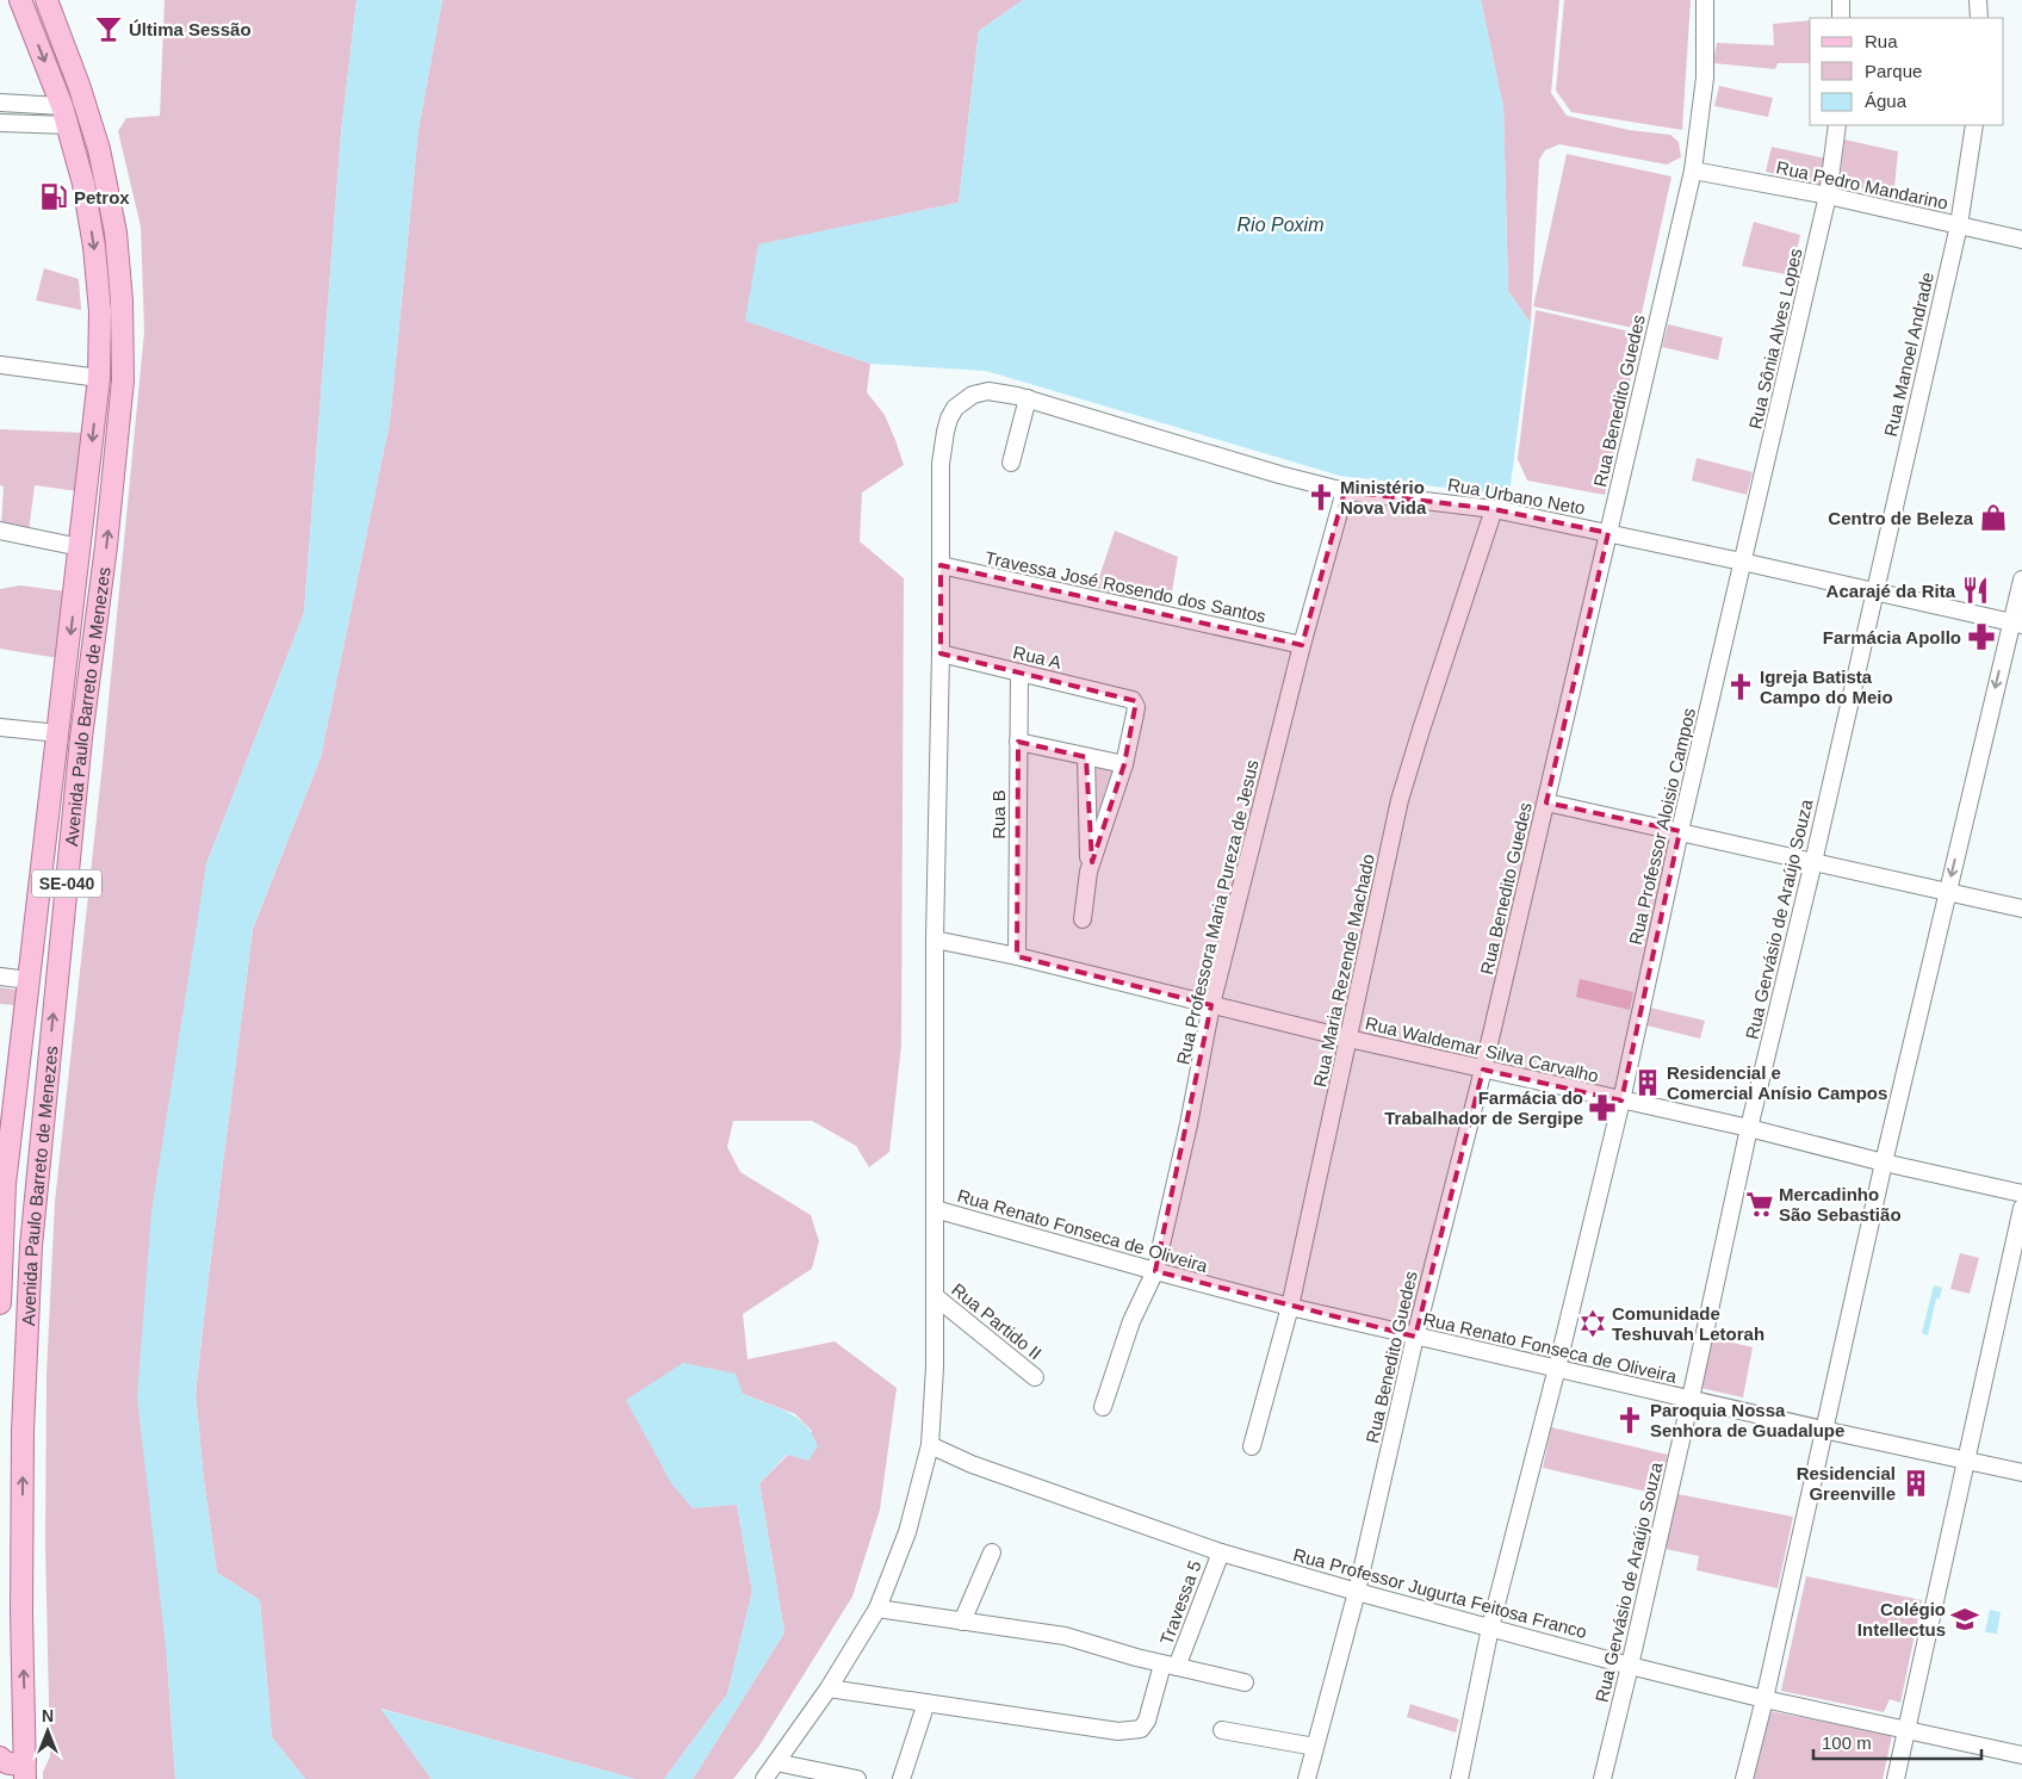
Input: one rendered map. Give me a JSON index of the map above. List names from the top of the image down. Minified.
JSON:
{"streets":{"main road":["Avenida Paulo Barreto de Menezes","SE-040"],"street":["Rua Pedro Mandarino","Rua Sônia Alves Lopes","Rua Manoel Andrade","Rua Benedito Guedes","Rua Urbano Neto","Travessa José Rosendo dos Santos","Rua A","Rua B","Rua Professor Aloisio Campos","Rua Professora Maria Pureza de Jesus","Rua Gervásio de Araújo Souza","Rua Maria Rezende Machado","Rua Waldemar Silva Carvalho","Rua Renato Fonseca de Oliveira","Rua Partido II","Rua Professor Jugurta Feitosa Franco","Travessa 5"]},"crossings":[["Rua Pedro Mandarino","Rua Sônia Alves Lopes"],["Rua Pedro Mandarino","Rua Manoel Andrade"],["Rua Pedro Mandarino","Rua Benedito Guedes"],["Rua Sônia Alves Lopes","Rua Urbano Neto"],["Rua Sônia Alves Lopes","Rua Professor Aloisio Campos"],["Rua Manoel Andrade","Rua Urbano Neto"],["Rua Manoel Andrade","Rua Gervásio de Araújo Souza"],["Rua Benedito Guedes","Rua Urbano Neto"],["Rua Benedito Guedes","Rua Waldemar Silva Carvalho"],["Rua Benedito Guedes","Rua Renato Fonseca de Oliveira"],["Rua Benedito Guedes","Rua Professor Jugurta Feitosa Franco"],["Rua Urbano Neto","Travessa José Rosendo dos Santos"],["Rua Urbano Neto","Rua Professor Aloisio Campos"],["Rua Urbano Neto","Rua Professora Maria Pureza de Jesus"],["Rua Urbano Neto","Rua Gervásio de Araújo Souza"],["Rua Urbano Neto","Rua Maria Rezende Machado"],["Travessa José Rosendo dos Santos","Rua Professora Maria Pureza de Jesus"],["Rua A","Rua B"],["Rua B","Rua Waldemar Silva Carvalho"],["Rua Professor Aloisio Campos","Rua Waldemar Silva Carvalho"],["Rua Professor Aloisio Campos","Rua Renato Fonseca de Oliveira"],["Rua Professor Aloisio Campos","Rua Professor Jugurta Feitosa Franco"],["Rua Professora Maria Pureza de Jesus","Rua Waldemar Silva Carvalho"],["Rua Professora Maria Pureza de Jesus","Rua Renato Fonseca de Oliveira"],["Rua Gervásio de Araújo Souza","Rua Waldemar Silva Carvalho"],["Rua Gervásio de Araújo Souza","Rua Renato Fonseca de Oliveira"],["Rua Gervásio de Araújo Souza","Rua Professor Jugurta Feitosa Franco"],["Rua Maria Rezende Machado","Rua Waldemar Silva Carvalho"],["Rua Maria Rezende Machado","Rua Renato Fonseca de Oliveira"],["Rua Professor Jugurta Feitosa Franco","Travessa 5"]],"water":["Rio Poxim"],"places":{"bar":["Última Sessão"],"fuel station":["Petrox"],"church":["Ministério Nova Vida","Igreja Batista Campo do Meio","Paroquia Nossa Senhora de Guadalupe"],"shop":["Centro de Beleza"],"restaurant":["Acarajé da Rita"],"pharmacy":["Farmácia Apollo","Farmácia do Trabalhador de Sergipe"],"building":["Residencial e Comercial Anísio Campos","Residencial Greenville"],"supermarket":["Mercadinho São Sebastião"],"synagogue":["Comunidade Teshuvah Letorah"],"school or university":["Colégio Intellectus"]},"legend":["Rua","Parque","Água"],"scale_bar":"100 m","north":"top"}
